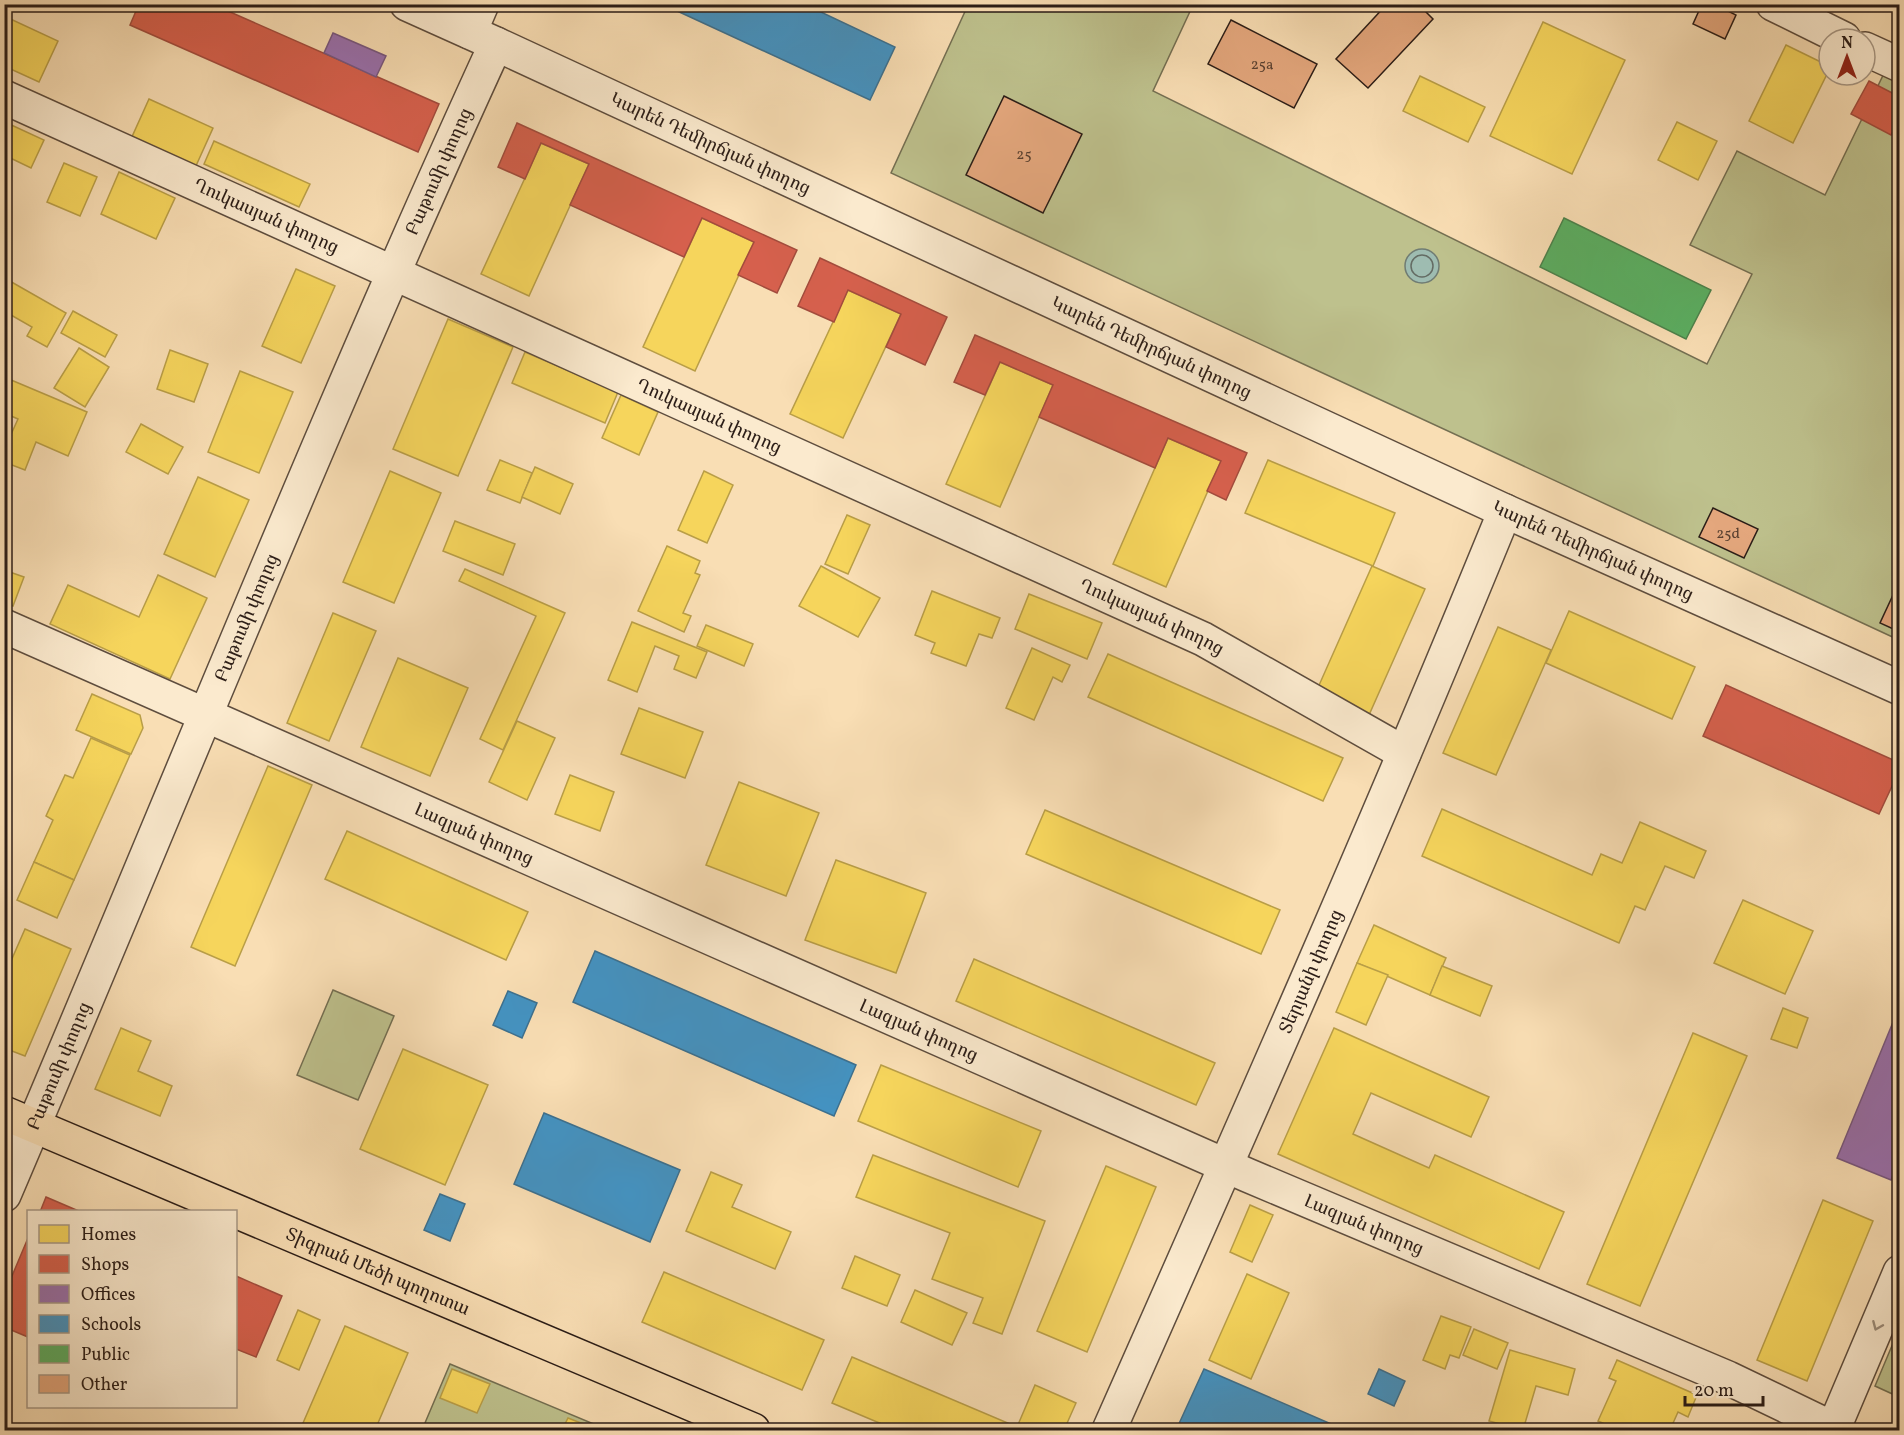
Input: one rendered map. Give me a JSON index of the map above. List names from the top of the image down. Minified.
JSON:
{"streets":{"main road":["Տիգրան Մեծի պողոտա"],"street":["Կարեն Դեմիրճյան փողոց","Բաթումի փողոց","Ղուկասյան փողոց","Լազյան փողոց","Տերյանի փողոց"]},"crossings":[["Կարեն Դեմիրճյան փողոց","Բաթումի փողոց"],["Կարեն Դեմիրճյան փողոց","Տերյանի փողոց"],["Բաթումի փողոց","Ղուկասյան փողոց"],["Բաթումի փողոց","Լազյան փողոց"],["Բաթումի փողոց","Տիգրան Մեծի պողոտա"],["Ղուկասյան փողոց","Տերյանի փողոց"],["Լազյան փողոց","Տերյանի փողոց"]],"house_numbers":["25a","25","25d"],"legend":["Homes","Shops","Offices","Schools","Public","Other"],"scale_bar":"20 m","north":"top"}
